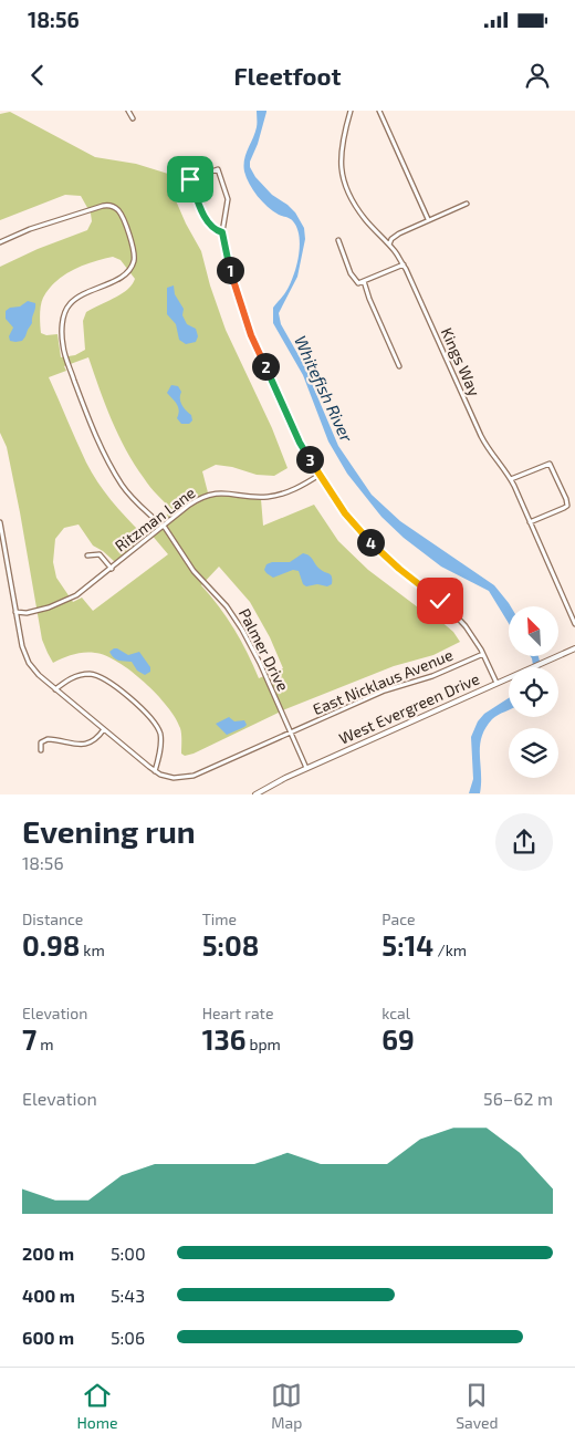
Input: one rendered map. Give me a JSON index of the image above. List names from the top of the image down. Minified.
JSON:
{"streets":{"street":["Kings Way","Ritzman Lane","Palmer Drive","East Nicklaus Avenue","West Evergreen Drive"]},"crossings":[["Ritzman Lane","Palmer Drive"],["Palmer Drive","East Nicklaus Avenue"],["Palmer Drive","West Evergreen Drive"]],"water":["Whitefish River"],"north":"top left","page":{"status":"18:56","header":"Fleetfoot","pins":["1","2","3","4"],"heading":["Evening run","18:56"],"stats":[["Distance","0.98 km"],["Time","5:08"],["Pace","5:14 /km"],["Elevation","7 m"],["Heart rate","136 bpm"],["kcal","69"]],"chart":["Elevation","56–62 m"],"list":[{"name":"200 m","note":"5:00"},{"name":"400 m","note":"5:43"},{"name":"600 m","note":"5:06"}],"tabs":["Home","Map","Saved"]}}
